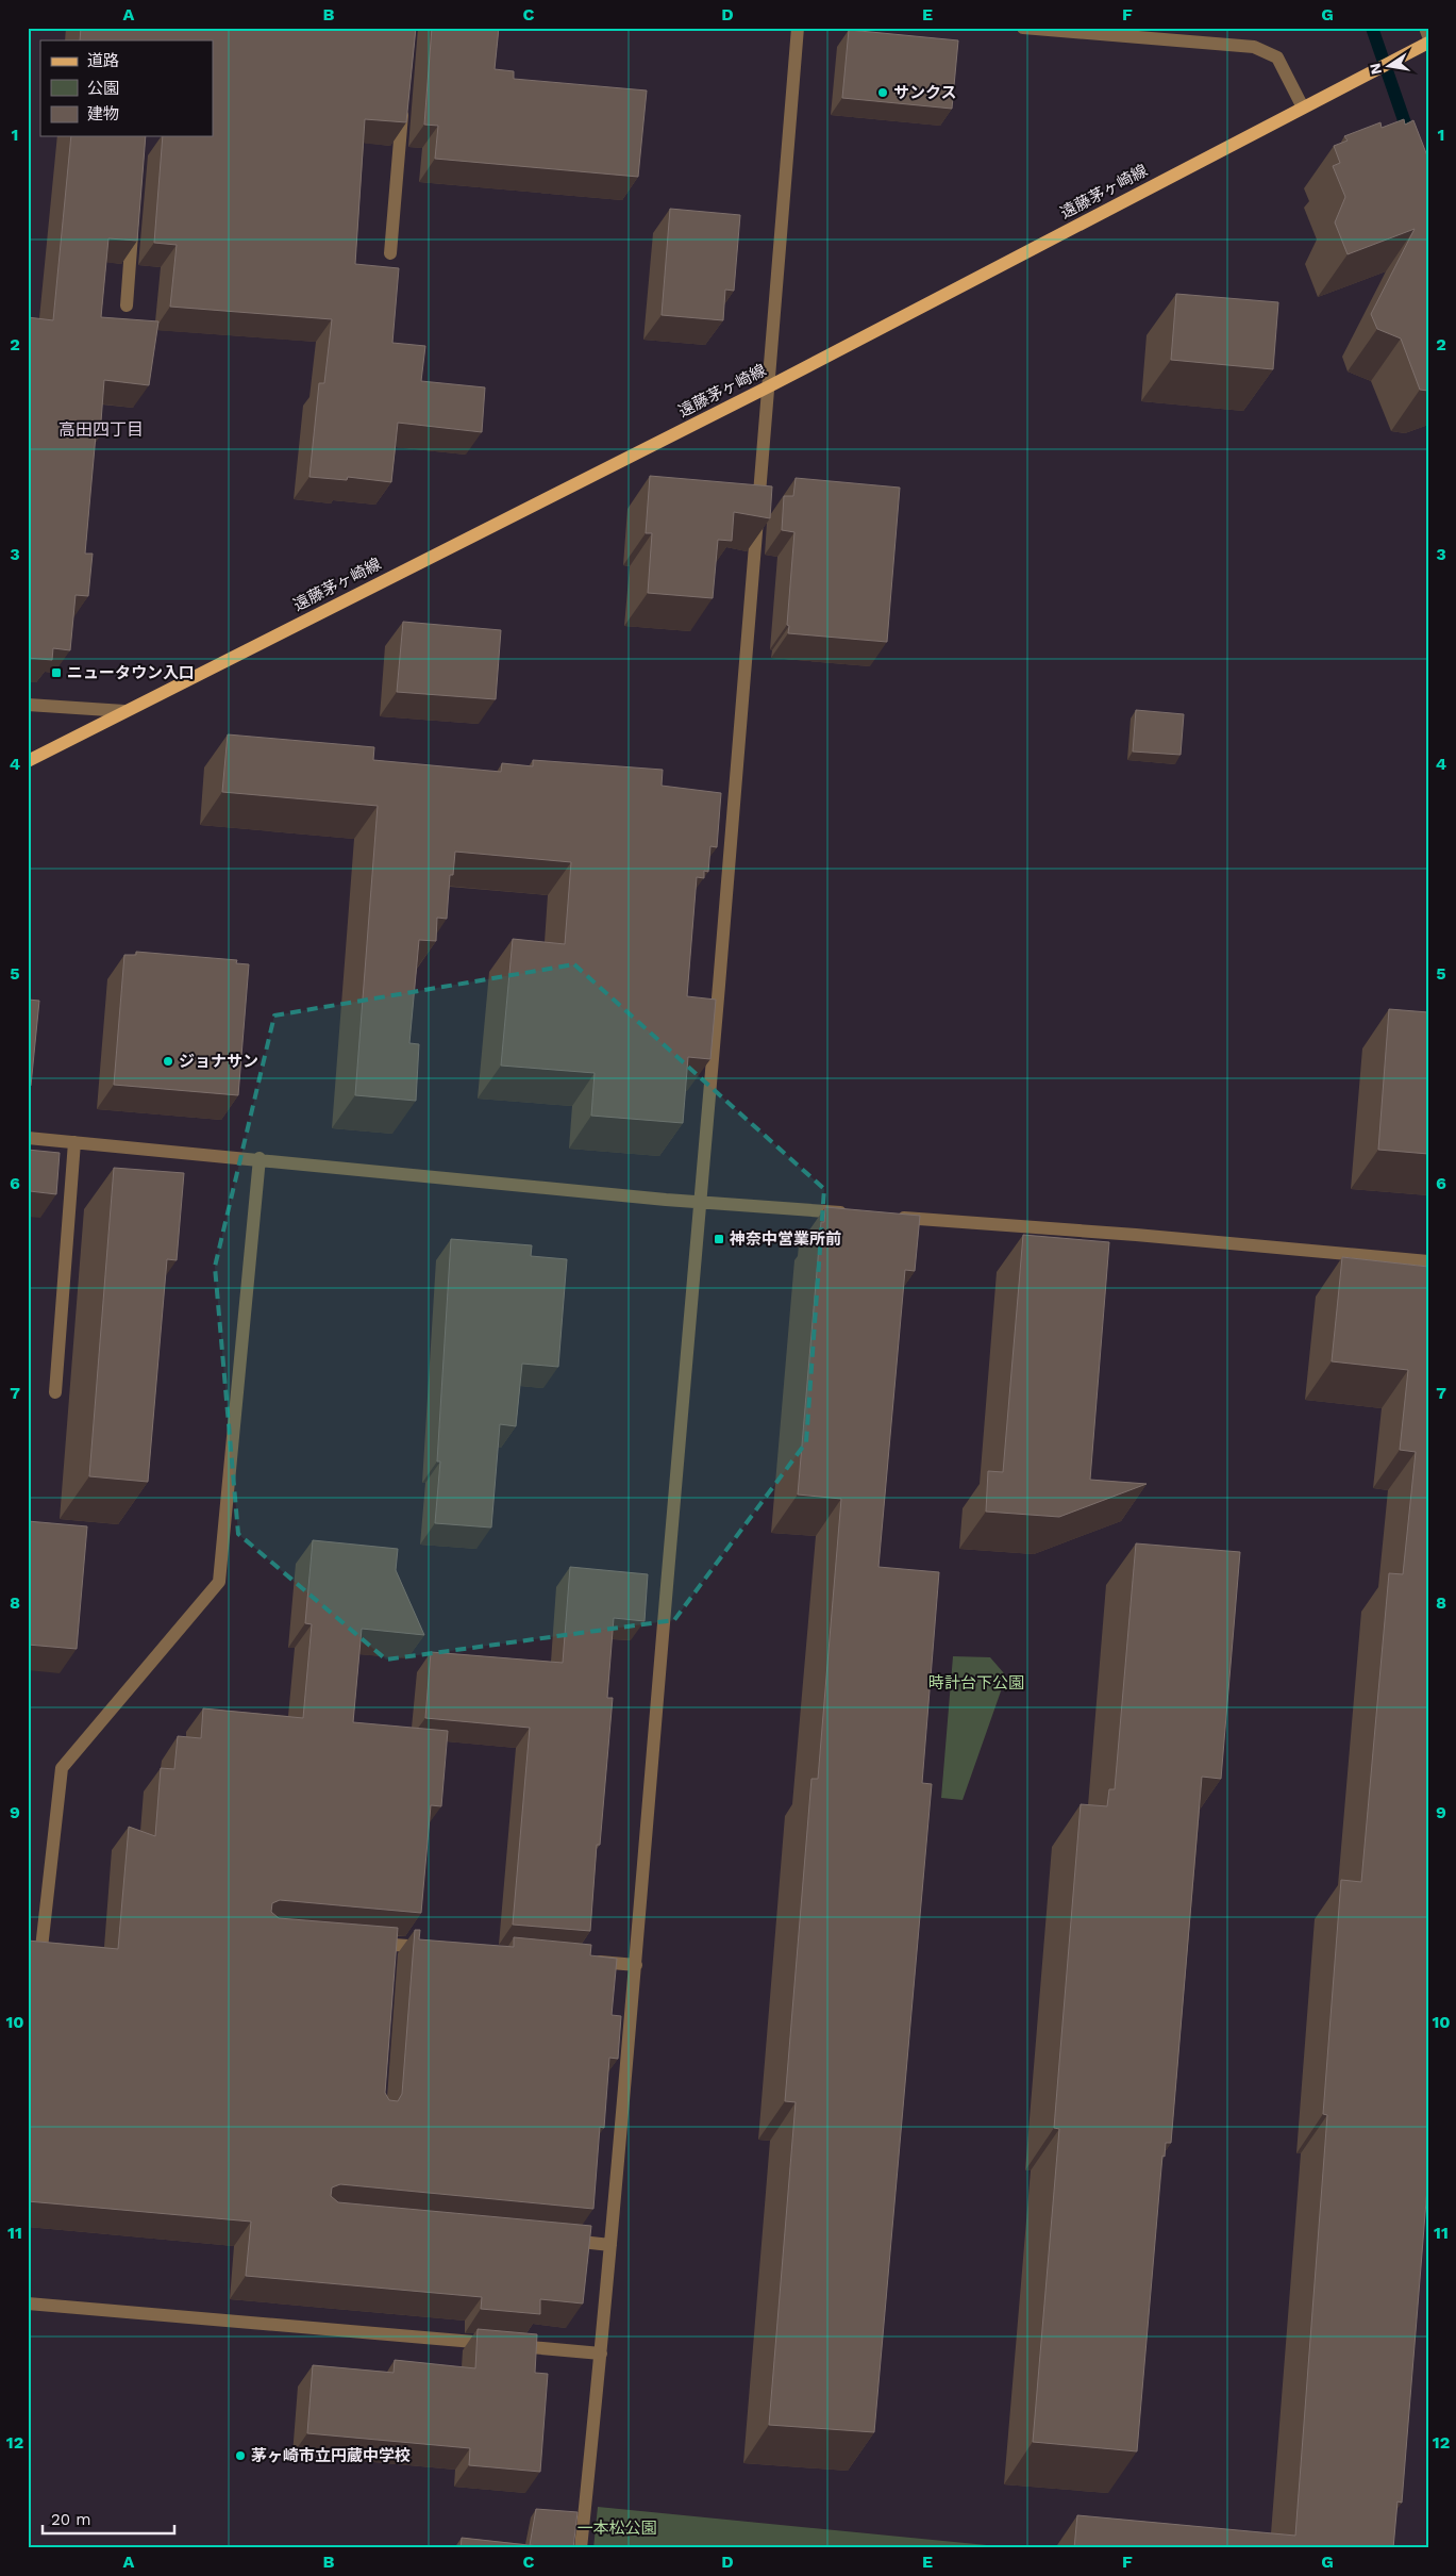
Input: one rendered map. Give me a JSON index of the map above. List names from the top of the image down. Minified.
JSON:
{"streets":{"main road":["遠藤茅ヶ崎線"]},"districts":["高田四丁目"],"parks":["時計台下公園","一本松公園"],"places":{"other":["サンクス","ジョナサン","茅ヶ崎市立円蔵中学校"],"transit":["ニュータウン入口","神奈中営業所前"]},"legend":["道路","公園","建物"],"scale_bar":"20 m","north":"left","grid":{"columns":["A","B","C","D","E","F","G"],"rows":["1","2","3","4","5","6","7","8","9","10","11","12"]}}
